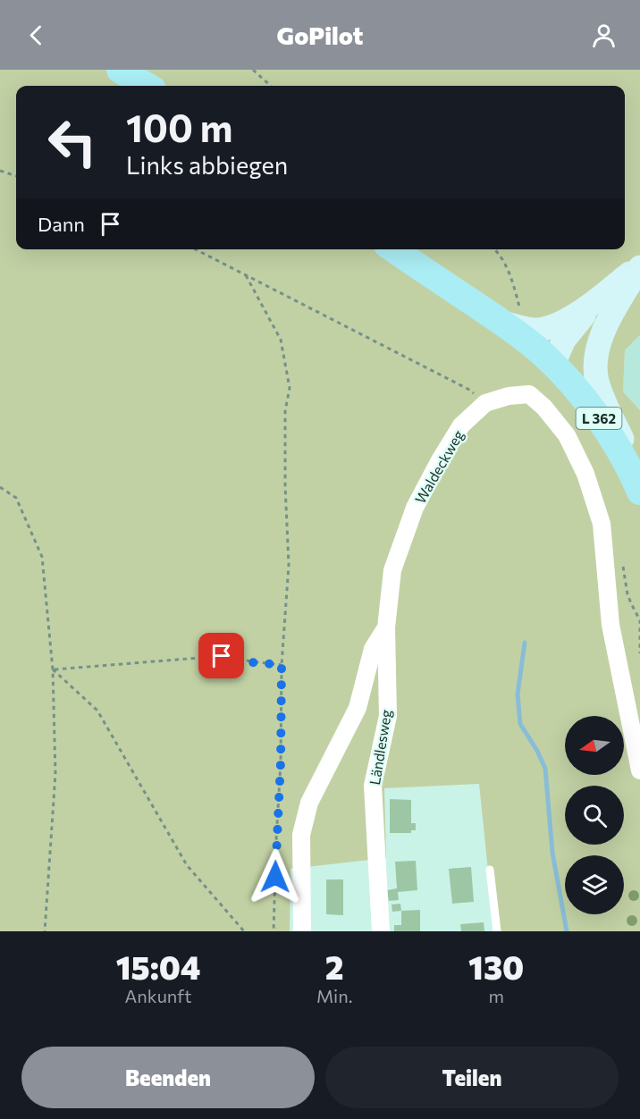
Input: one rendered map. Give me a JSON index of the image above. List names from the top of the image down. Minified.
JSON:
{"streets":{"main road":["L 362"],"street":["Waldeckweg","Ländlesweg"]},"crossings":[["Waldeckweg","Ländlesweg"]],"north":"left","page":{"header":"GoPilot","turn":["100 m","Links abbiegen"],"then":"Dann","eta":["15:04","Ankunft","2","Min.","130","m"],"buttons":["Beenden","Teilen"]}}
